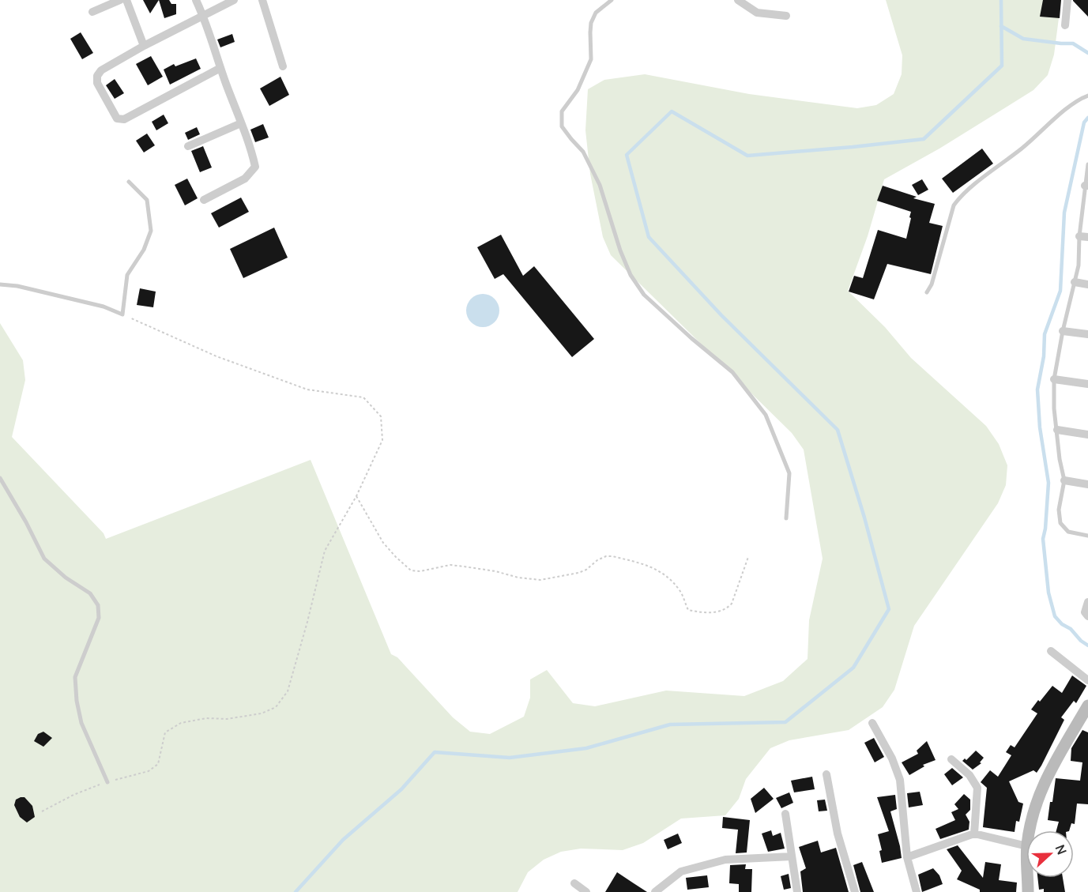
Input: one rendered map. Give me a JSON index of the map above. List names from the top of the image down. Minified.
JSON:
{"north":"right"}
